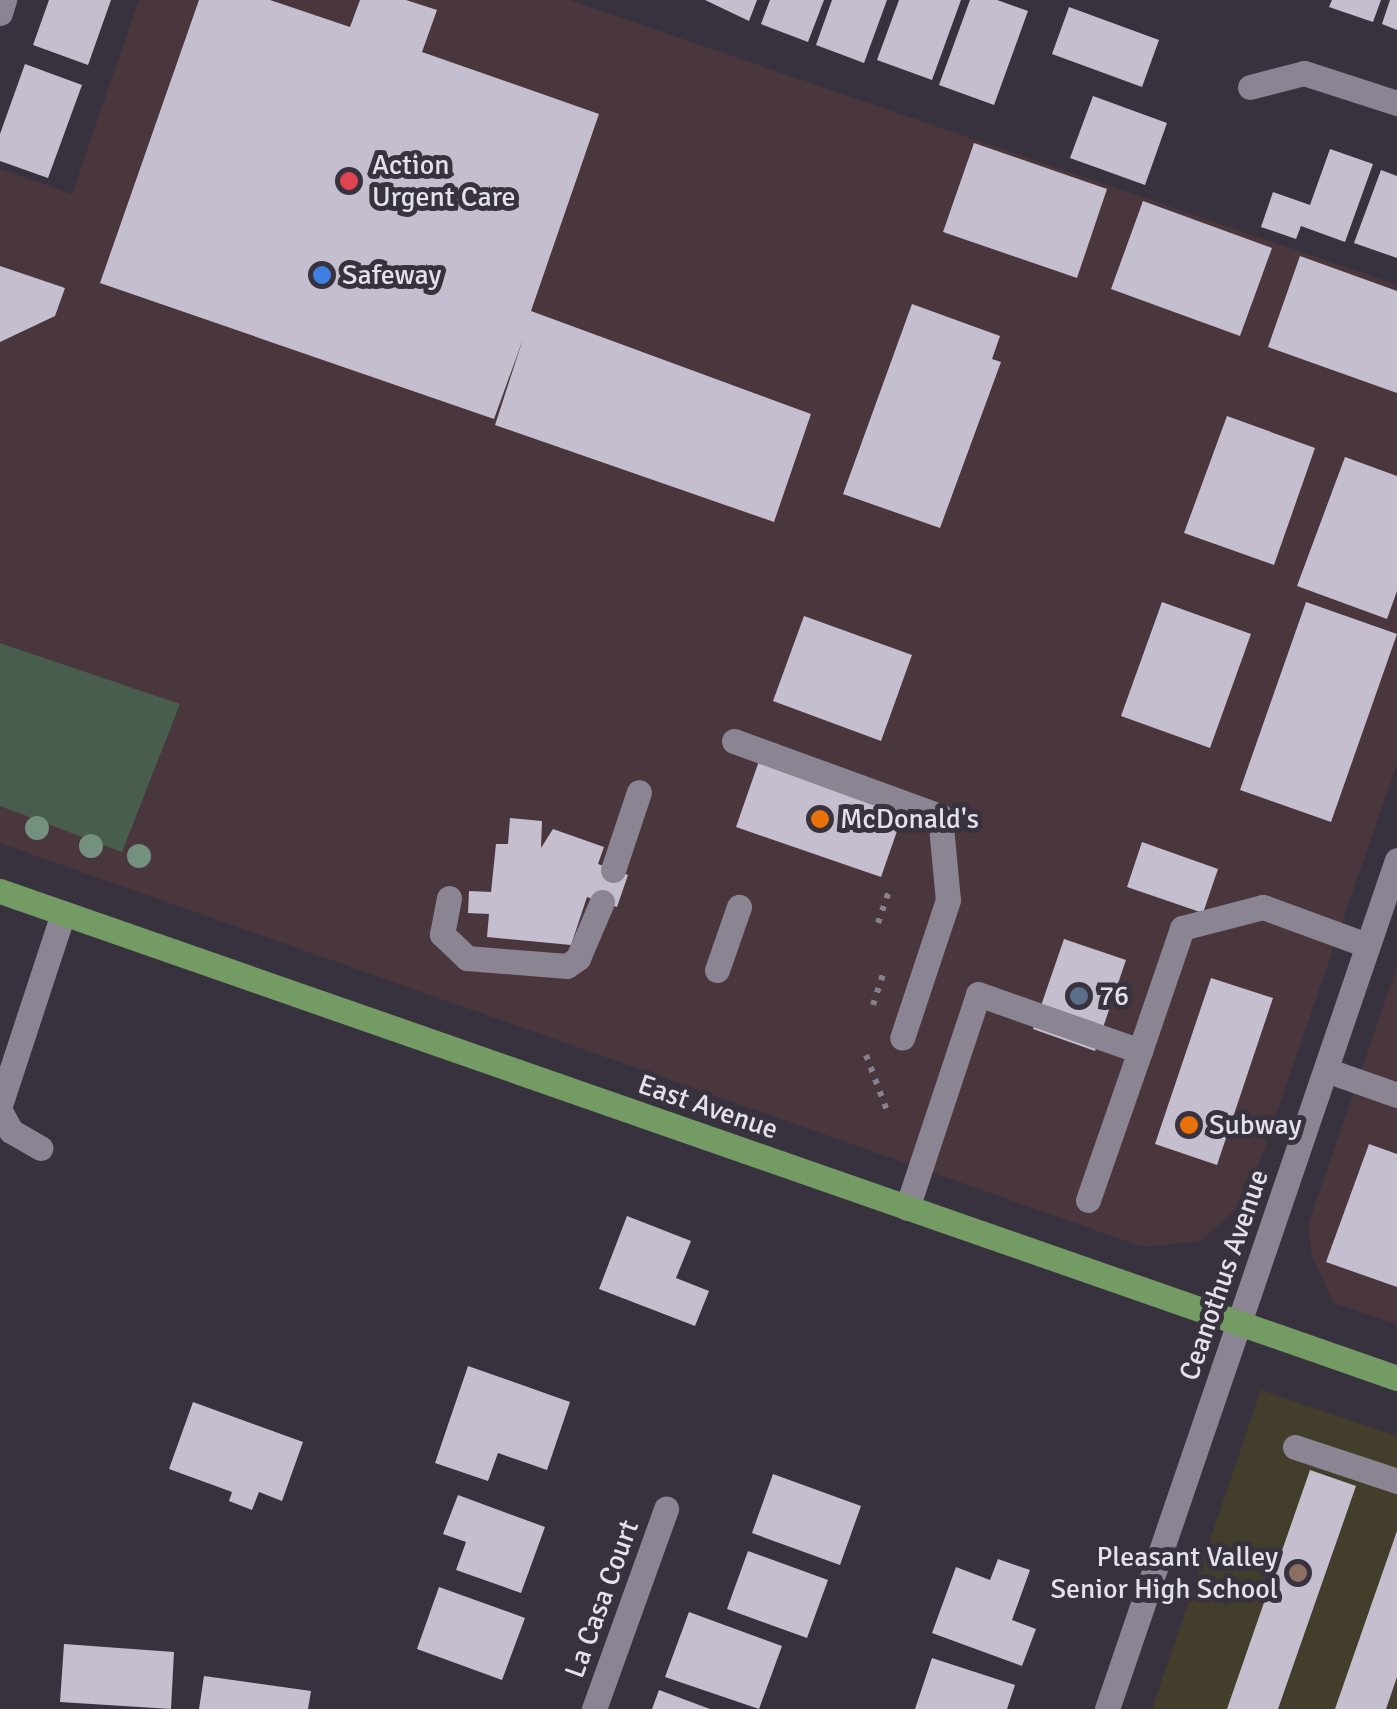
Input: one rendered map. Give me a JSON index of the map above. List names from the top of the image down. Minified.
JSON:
{"streets":{"main road":["East Avenue"],"street":["Ceanothus Avenue","La Casa Court"]},"crossings":[["East Avenue","Ceanothus Avenue"]],"places":["Action Urgent Care","Safeway","McDonald's","76","Subway","Pleasant Valley Senior High School"]}
